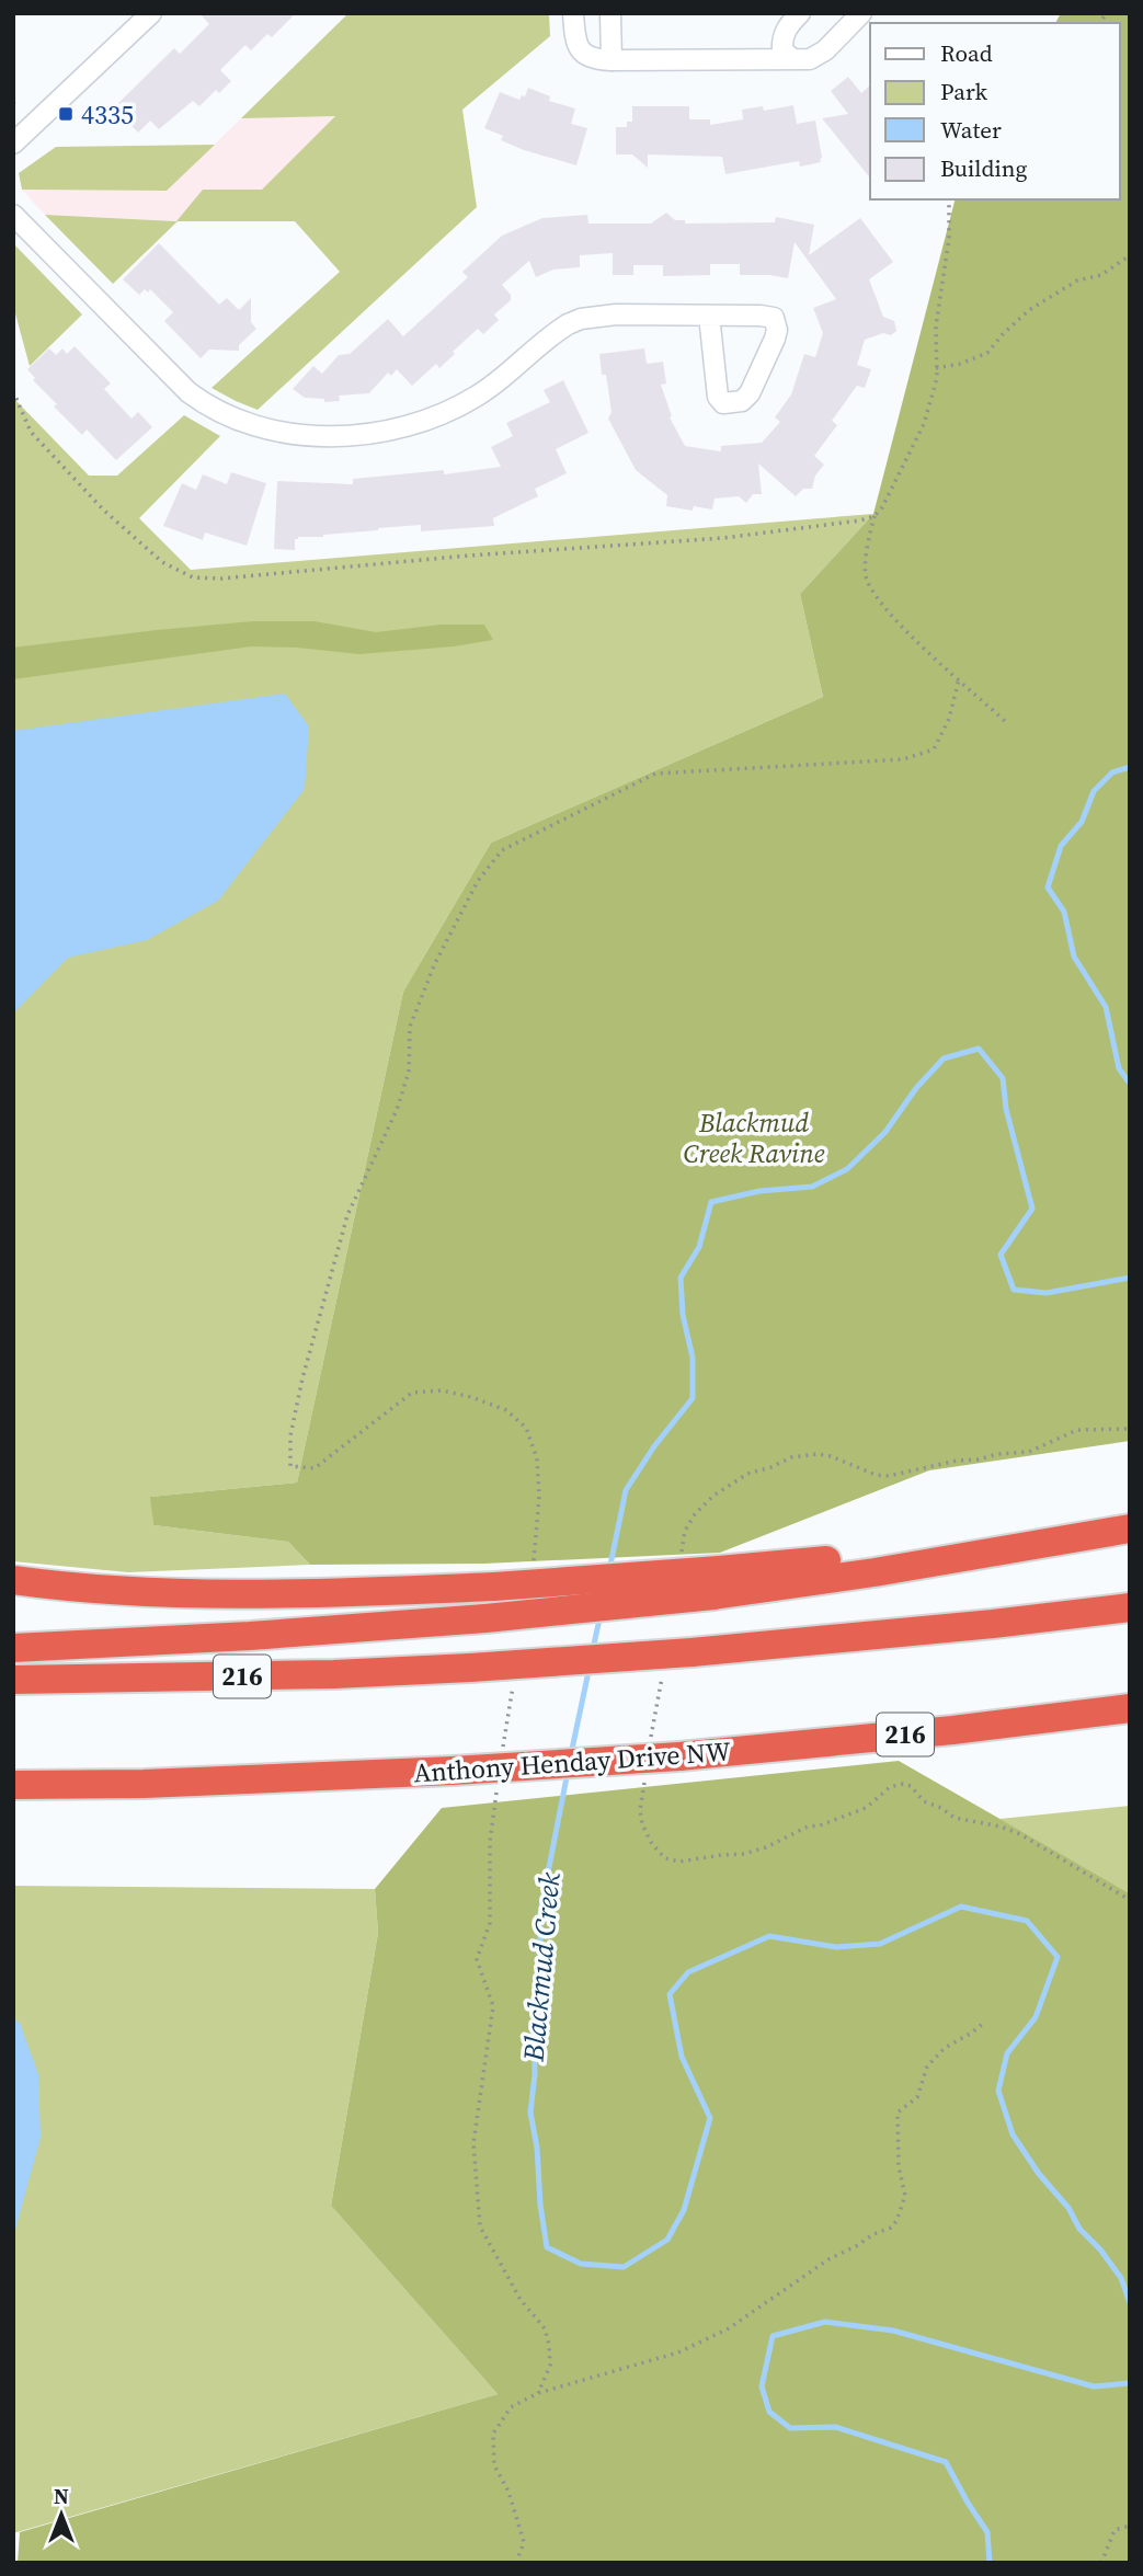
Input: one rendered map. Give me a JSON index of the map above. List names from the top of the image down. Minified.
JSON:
{"streets":{"highway":["216","Anthony Henday Drive NW"]},"water":["Blackmud Creek"],"parks":["Blackmud Creek Ravine"],"places":{"transit":["4335"]},"legend":["Road","Park","Water","Building"],"north":"top"}
